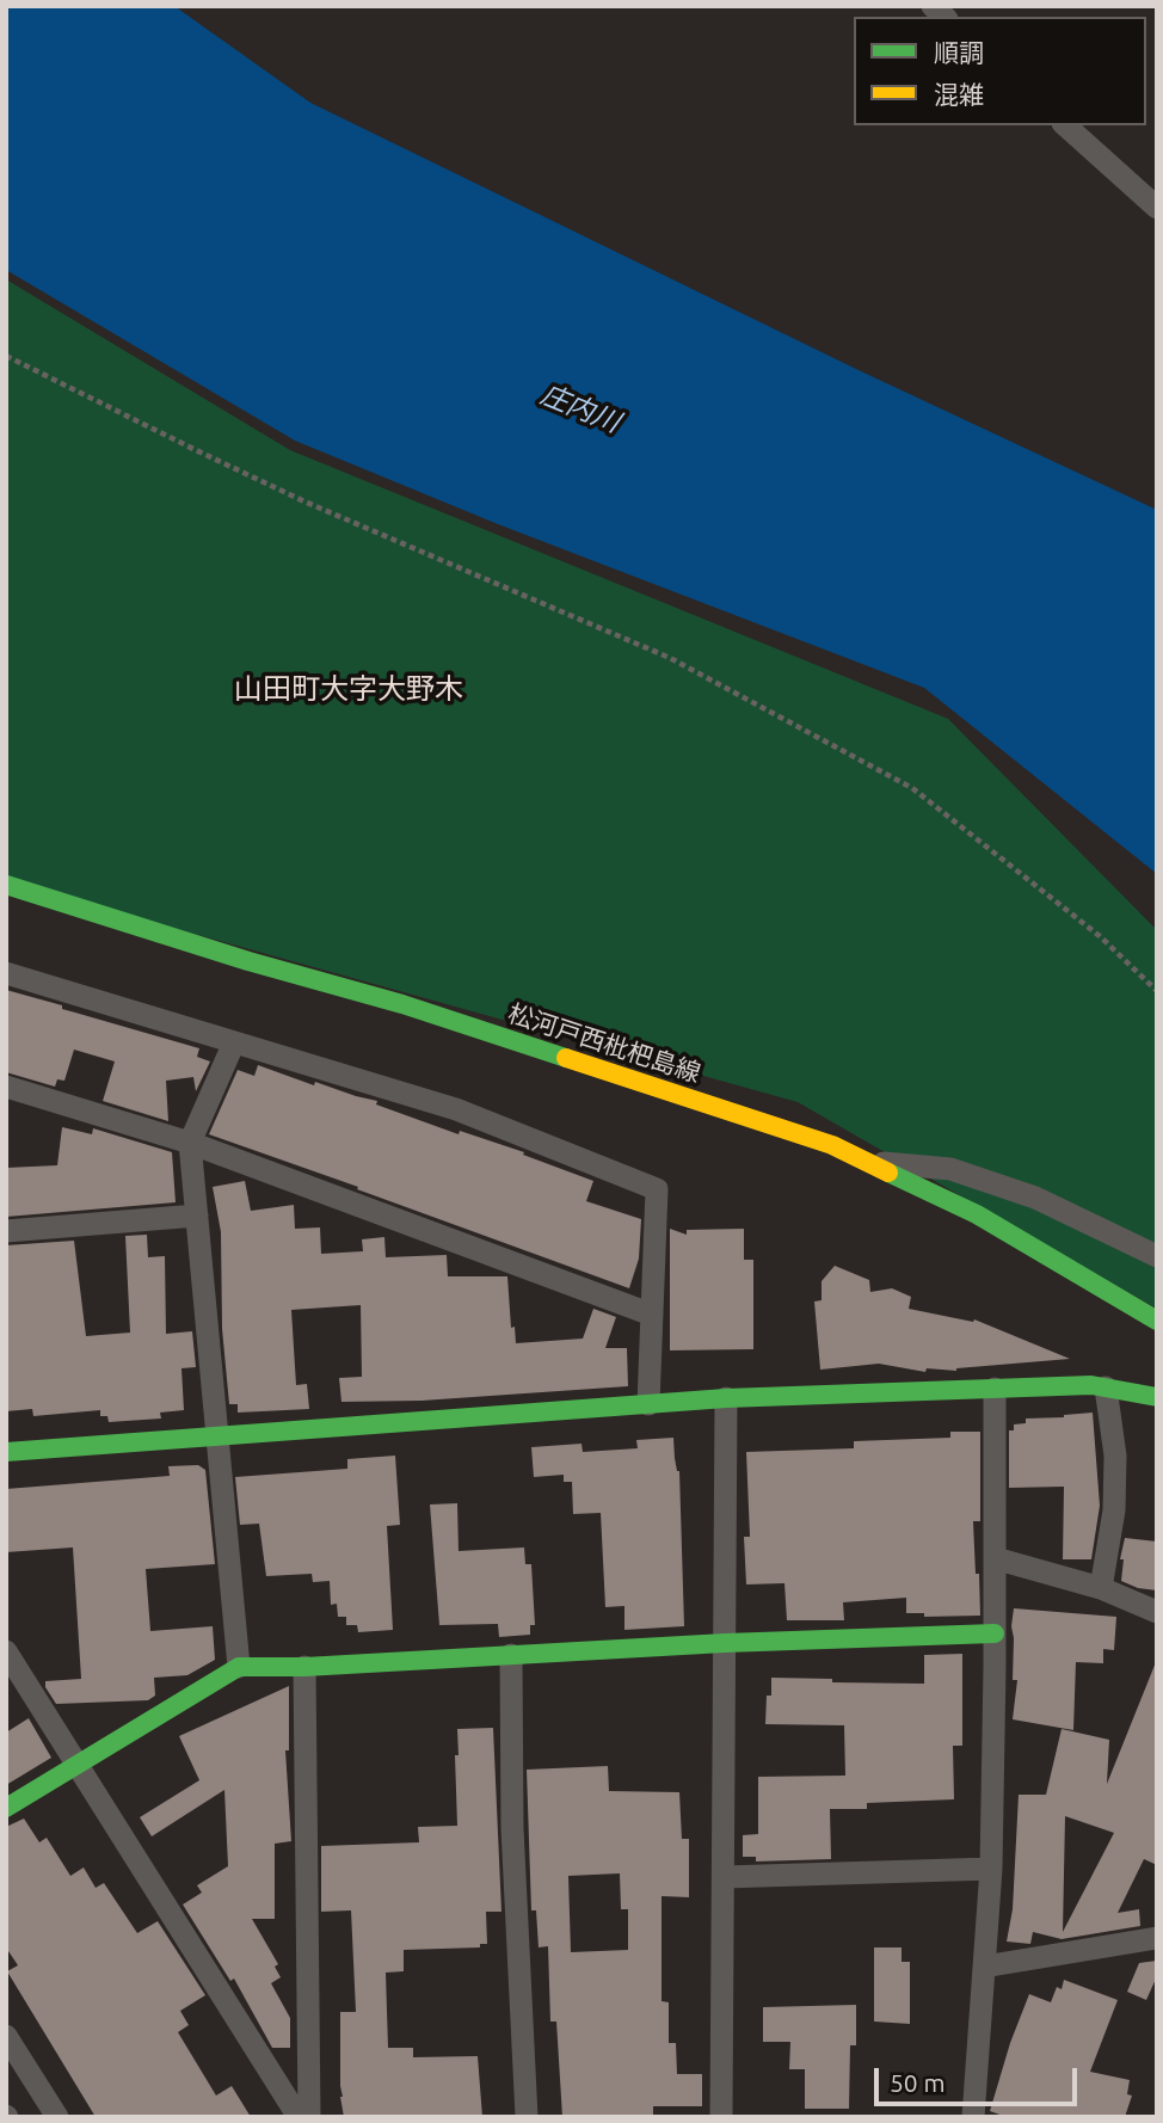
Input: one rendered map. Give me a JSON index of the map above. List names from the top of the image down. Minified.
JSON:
{"streets":{"street":["松河戸西枇杷島線"]},"districts":["山田町大字大野木"],"water":["庄内川"],"legend":["順調","混雑"],"scale_bar":"50 m"}
